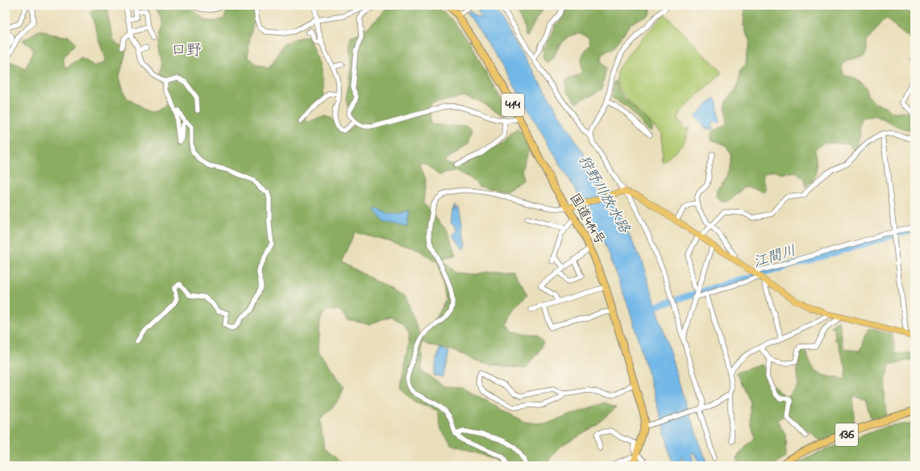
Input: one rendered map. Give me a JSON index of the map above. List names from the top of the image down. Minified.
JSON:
{"streets":{"highway":["414","国道414号","136"]},"districts":["口野"],"water":["狩野川放水路","江間川"]}
